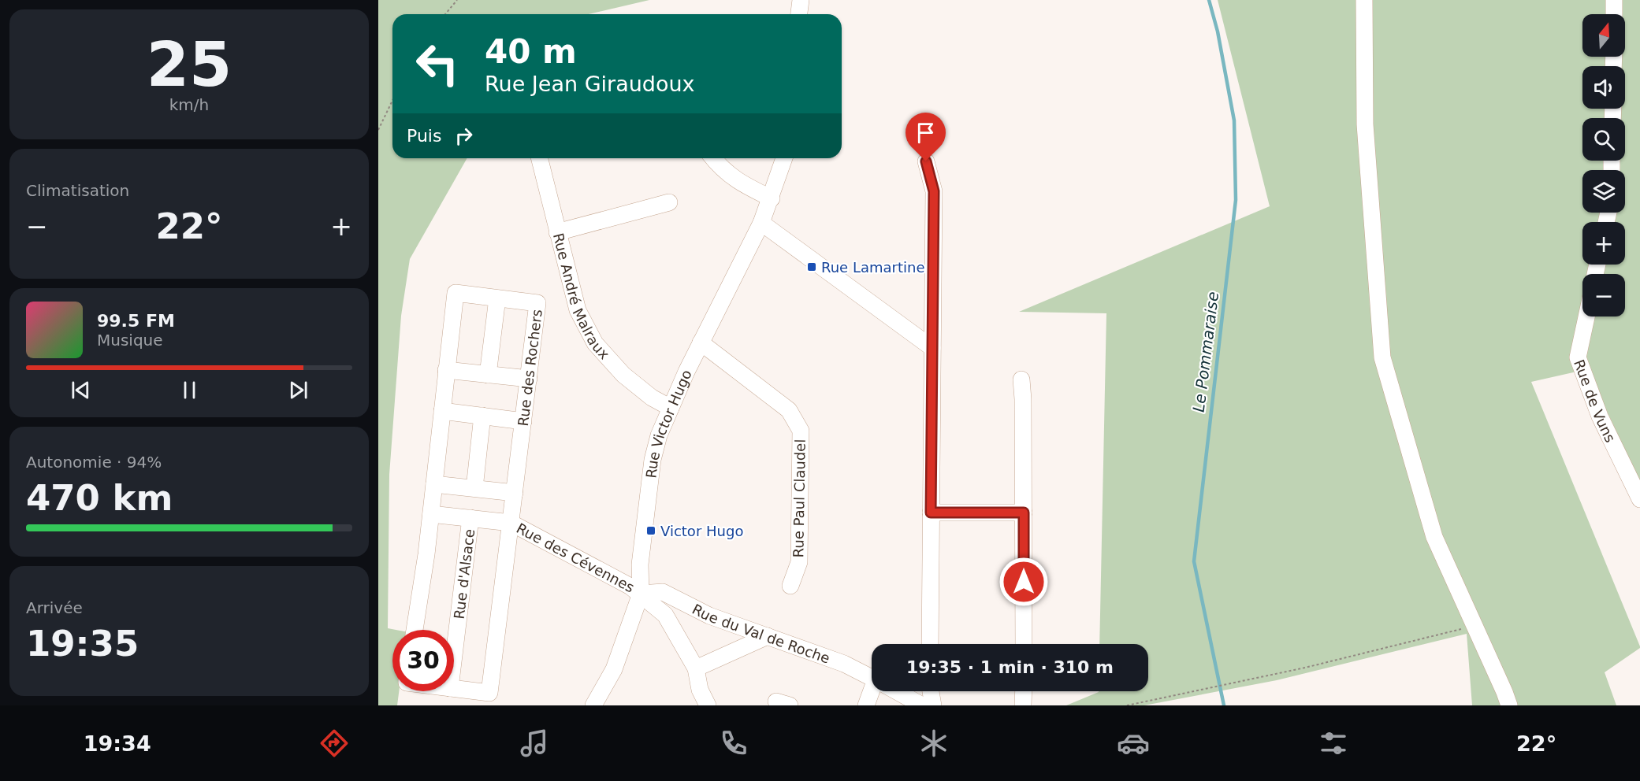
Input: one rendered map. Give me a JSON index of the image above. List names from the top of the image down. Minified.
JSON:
{"streets":{"street":["Rue André Malraux","Rue des Rochers","Rue de Vuns","Rue Victor Hugo","Rue Paul Claudel","Rue des Cévennes","Rue d'Alsace","Rue du Val de Roche"]},"crossings":[["Rue André Malraux","Rue Victor Hugo"],["Rue des Rochers","Rue des Cévennes"],["Rue Victor Hugo","Rue Paul Claudel"],["Rue Victor Hugo","Rue des Cévennes"],["Rue Victor Hugo","Rue du Val de Roche"],["Rue des Cévennes","Rue du Val de Roche"]],"water":["Le Pommaraise"],"places":{"transit":["Rue Lamartine","Victor Hugo"]},"north":"top","page":{"tile":[["25","km/h"],"Climatisation",["Autonomie · 94%","470 km"],["Arrivée","19:35"]],"map_buttons":["+","−"],"turn":["40 m","Rue Jean Giraudoux"],"then":"Puis","heat":["−","22°","+"],"song":["99.5 FM","Musique"],"limit":"30","trip":"19:35 · 1 min · 310 m","tabs":["19:34","22°"]}}
